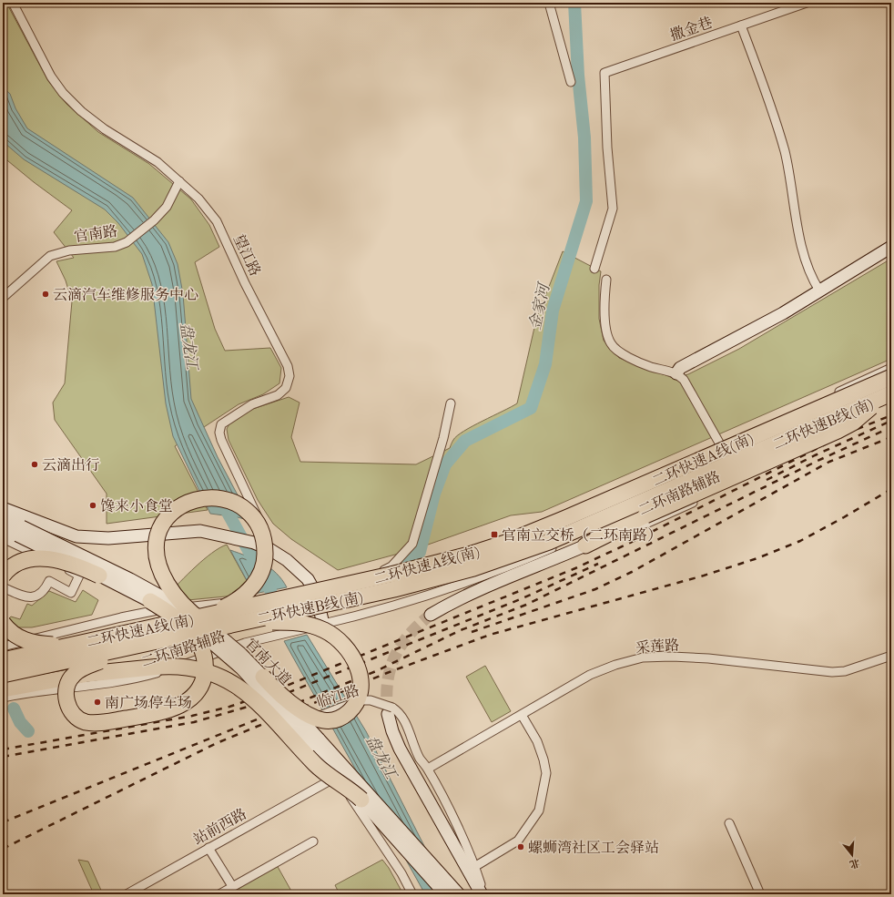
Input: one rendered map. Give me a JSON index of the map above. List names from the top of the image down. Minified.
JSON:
{"streets":{"highway":["二环快速B线(南)","二环快速A线(南)"],"main road":["官南大道"],"street":["撒金巷","官南路","望江路","二环南路辅路","采莲路","临江路","站前西路"]},"crossings":[["官南路","望江路"],["二环快速B线(南)","官南大道"],["临江路","站前西路"]],"water":["金家河","盘龙江"],"places":{"other":["云滴汽车维修服务中心","云滴出行","馋来小食堂","南广场停车场","螺蛳湾社区工会驿站"],"transit":["官南立交桥（二环南路）"]},"north":"bottom"}
